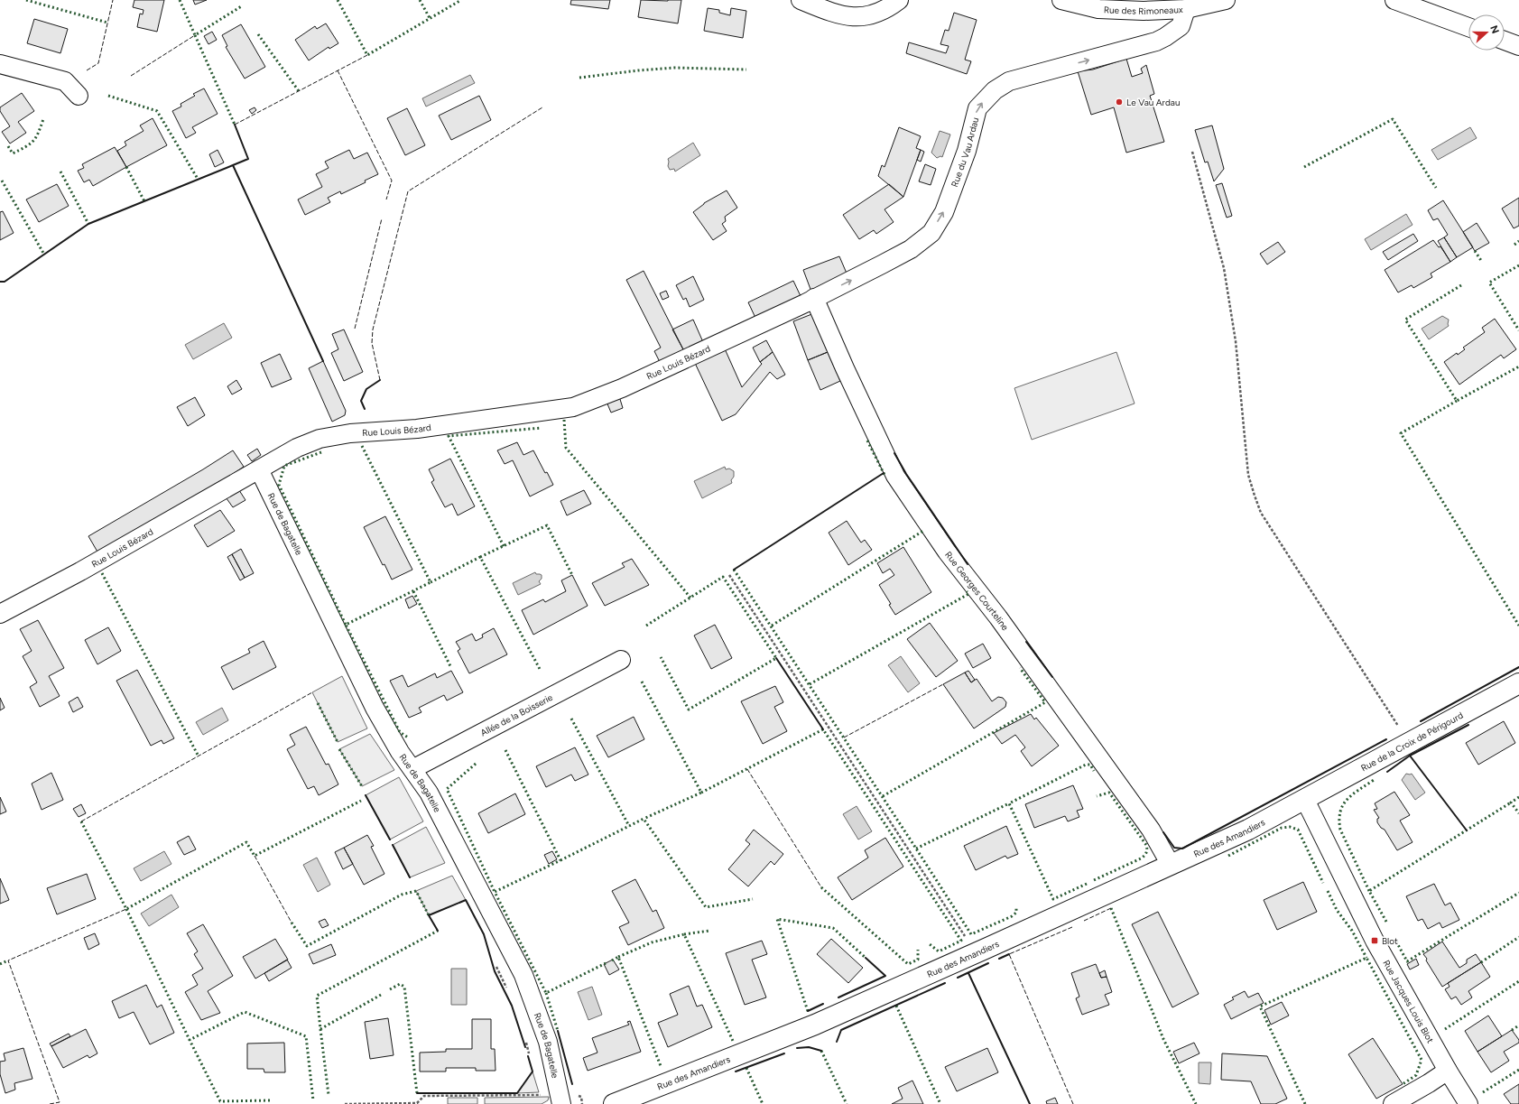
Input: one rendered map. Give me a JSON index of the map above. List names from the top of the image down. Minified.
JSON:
{"streets":{"street":["Rue des Rimoneaux","Rue du Vau Ardau","Rue Louis Bézard","Rue de Bagatelle","Rue Georges Courteline","Allée de la Boisserie","Rue de la Croix de Périgourd","Rue des Amandiers","Rue Jacques Louis Blot"]},"crossings":[["Rue des Rimoneaux","Rue du Vau Ardau"],["Rue du Vau Ardau","Rue Louis Bézard"],["Rue du Vau Ardau","Rue Georges Courteline"],["Rue Louis Bézard","Rue de Bagatelle"],["Rue Louis Bézard","Rue Georges Courteline"],["Rue de Bagatelle","Allée de la Boisserie"],["Rue Georges Courteline","Rue des Amandiers"],["Rue de la Croix de Périgourd","Rue des Amandiers"],["Rue de la Croix de Périgourd","Rue Jacques Louis Blot"],["Rue des Amandiers","Rue Jacques Louis Blot"]],"one_way":["Rue du Vau Ardau"],"places":{"other":["Le Vau Ardau"],"transit":["Blot"]},"north":"right"}
